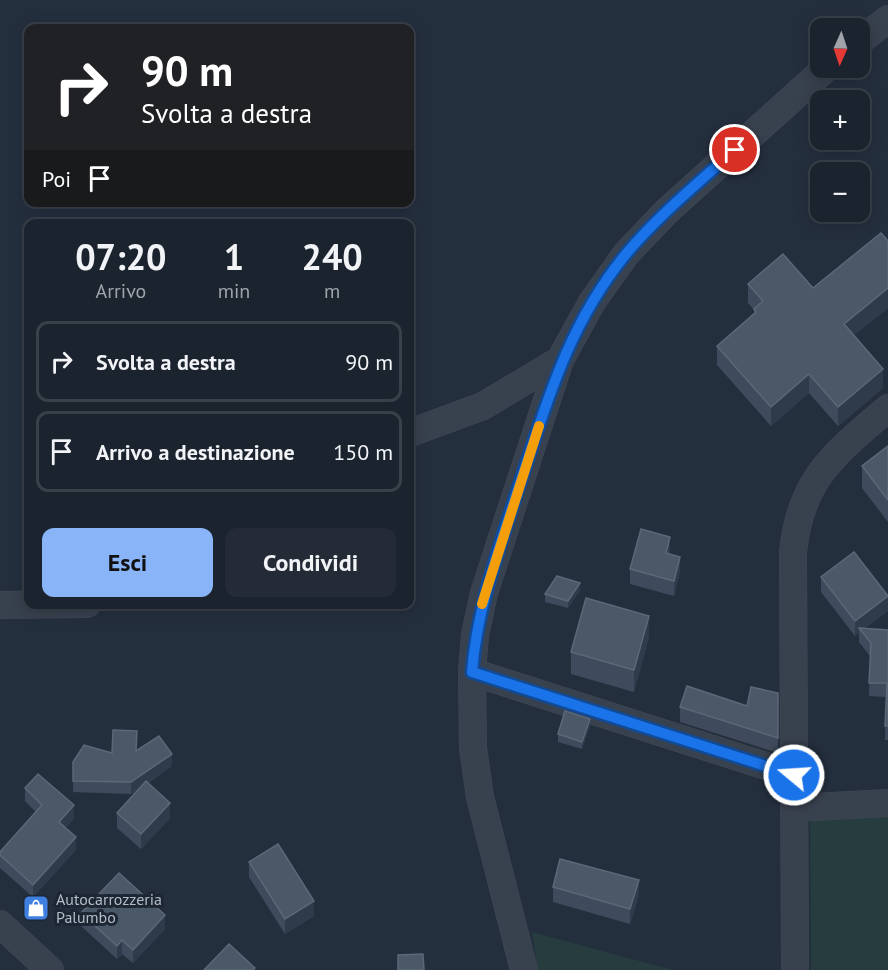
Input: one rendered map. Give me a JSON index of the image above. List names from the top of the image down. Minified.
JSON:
{"places":{"shop":["Autocarrozzeria Palumbo"]},"north":"bottom","page":{"map_buttons":["+","−"],"turn":["90 m","Svolta a destra"],"then":"Poi","eta":["07:20","Arrivo","1","min","240","m"],"list":[{"name":"Svolta a destra","value":"90 m"},{"name":"Arrivo a destinazione","value":"150 m"}],"buttons":["Esci","Condividi"]}}
